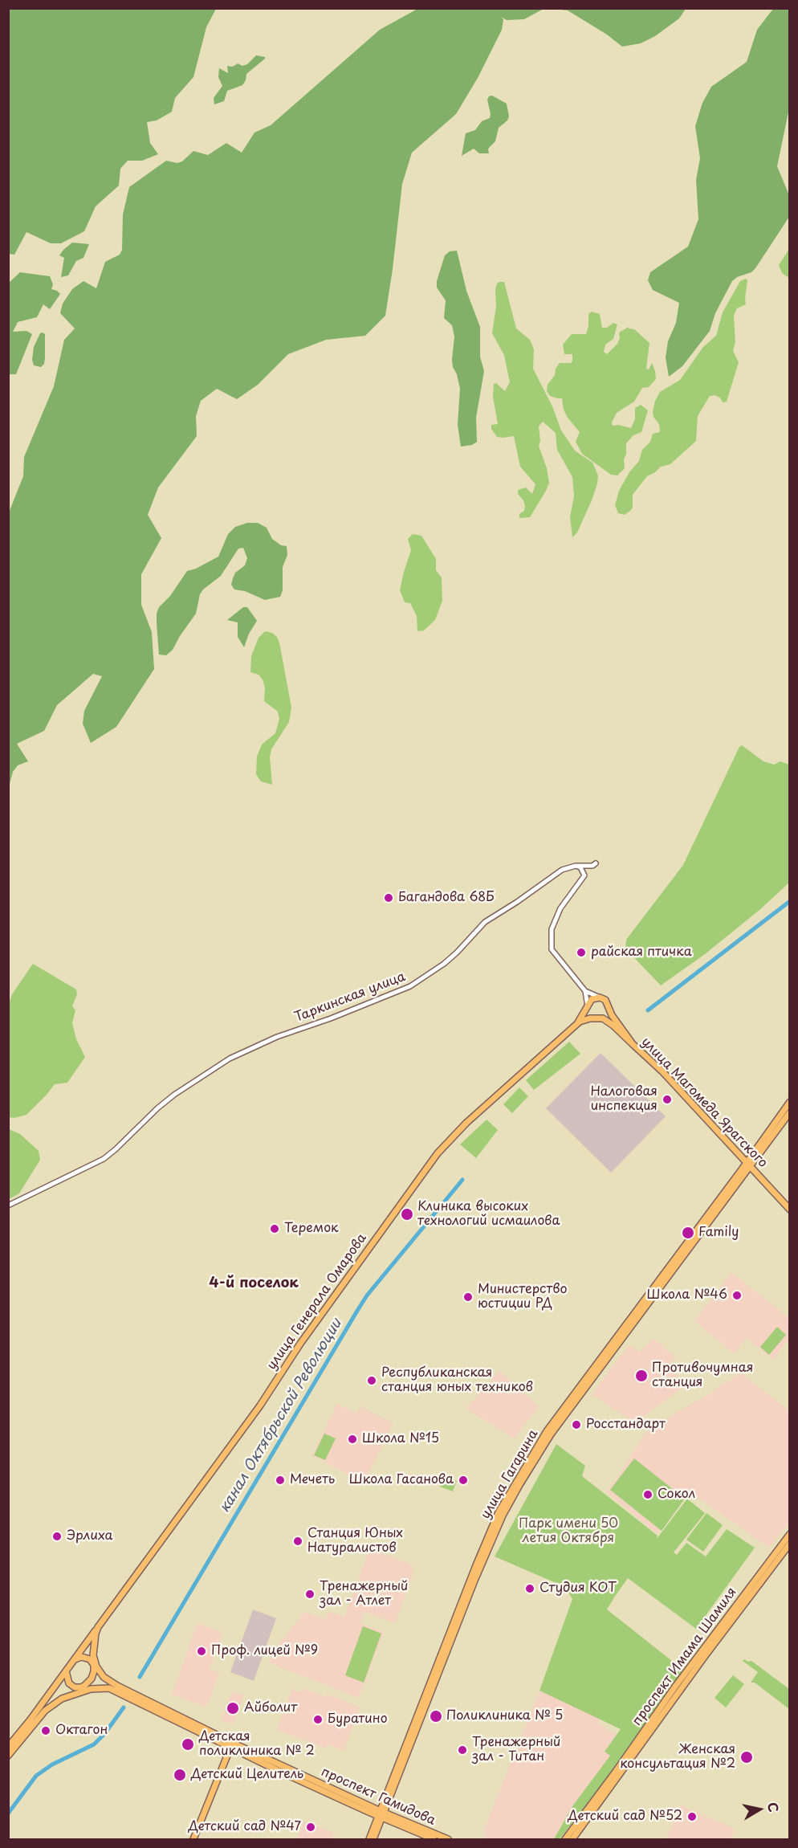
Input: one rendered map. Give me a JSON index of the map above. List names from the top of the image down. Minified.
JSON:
{"streets":{"main road":["улица Магомеда Ярагского","улица Генерала Омарова","улица Гагарина","проспект Имама Шамиля","проспект Гамидова"],"street":["Таркинская улица"]},"crossings":[["улица Магомеда Ярагского","улица Генерала Омарова"],["улица Магомеда Ярагского","улица Гагарина"],["улица Гагарина","проспект Гамидова"]],"districts":["4-й поселок"],"water":["канал Октябрьской Революции"],"parks":["Парк имени 50 летия Октября"],"places":["Багандова 68Б","райская птичка","Налоговая инспекция","Клиника высоких технологий исмаилова","Теремок","Family","Школа №46","Министерство юстиции РД","Противочумная станция","Республиканская станция юных техников","Росстандарт","Школа №15","Мечеть","Школа Гасанова","Сокол","Эрлиха","Станция Юных Натуралистов","Студия КОТ","Тренажерный зал - Атлет","Проф. лицей №9","Айболит","Поликлиника № 5","Буратино","Октагон","Детская поликлиника № 2","Тренажерный зал - Титан","Женская консультация №2","Детский Целитель","Детский сад №52","Детский сад №47"],"north":"right"}
